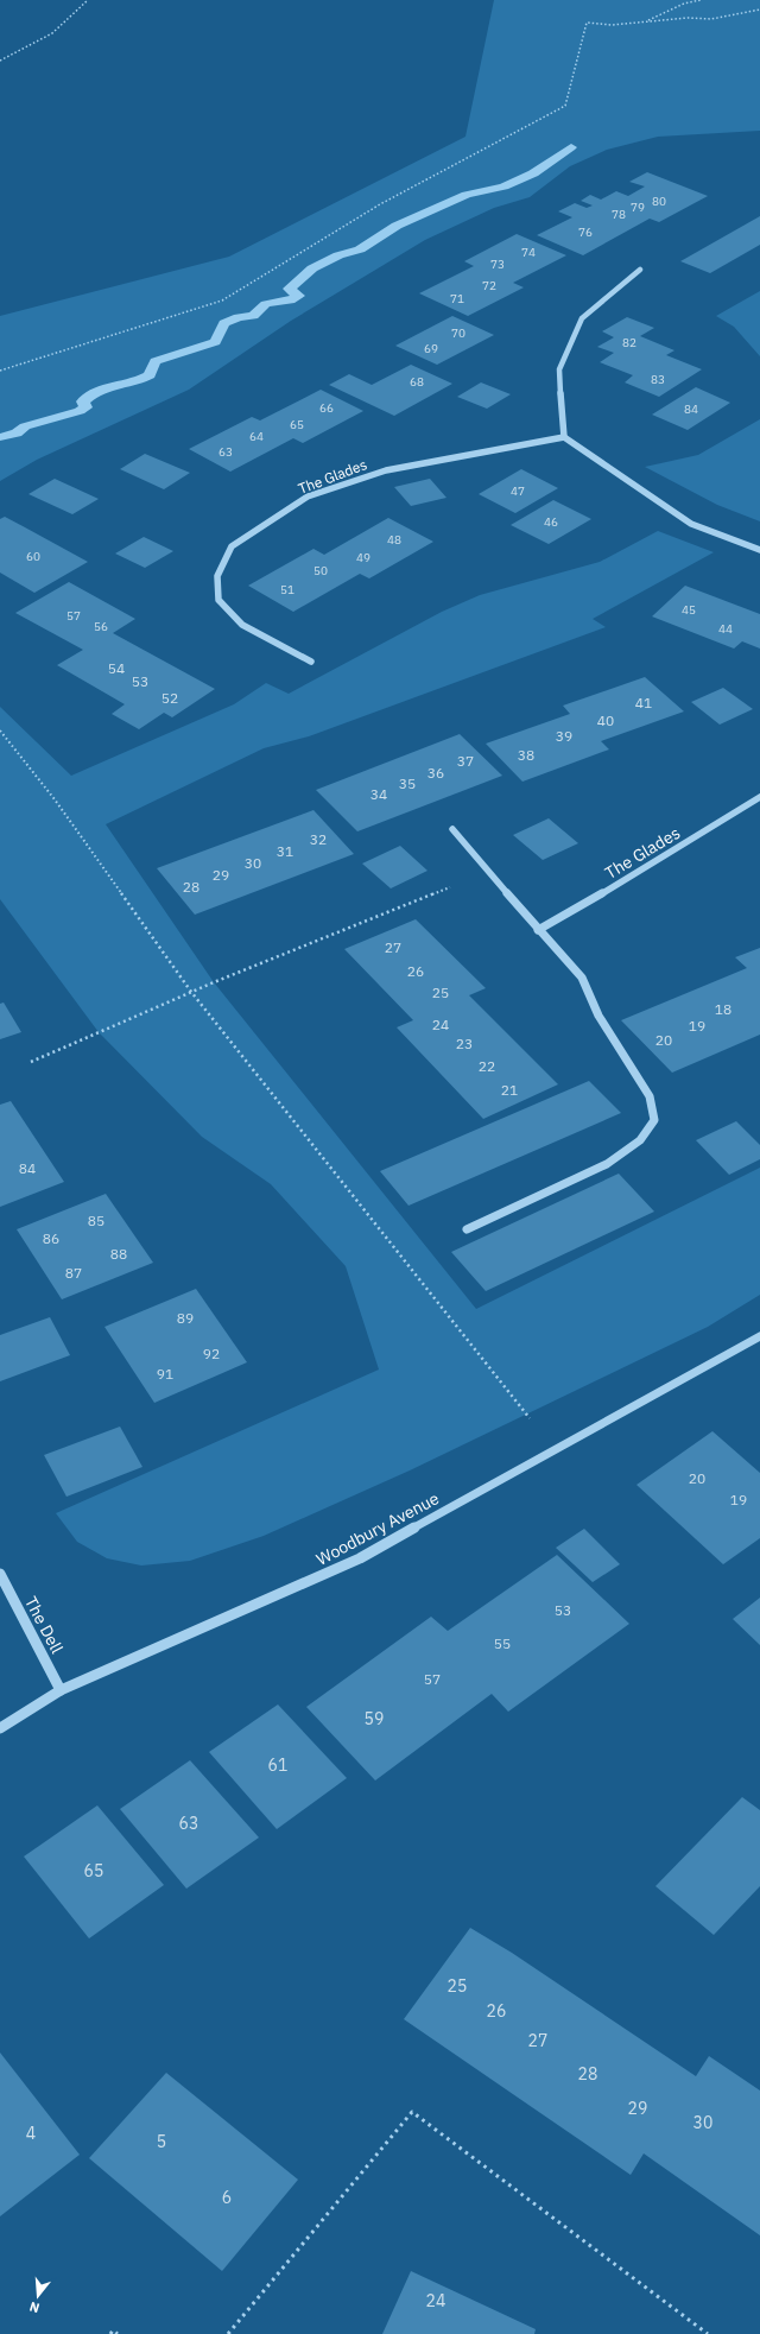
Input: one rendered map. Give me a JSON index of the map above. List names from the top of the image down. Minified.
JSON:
{"streets":{"street":["The Glades","Woodbury Avenue","The Dell"]},"crossings":[["Woodbury Avenue","The Dell"]],"house_numbers":["80","79","78","76","74","73","72","71","70","82","69","83","68","66","84","65","64","63","47","46","48","60","49","50","51","45","57","56","44","54","53","52","41","40","39","38","37","36","35","34","32","31","30","29","28","27","26","25","18","24","19","20","23","22","21","84","85","86","88","87","89","92","91","20","19","53","55","57","59","61","63","65","25","26","27","28","29","30","4","5","6","24"],"north":"bottom"}
